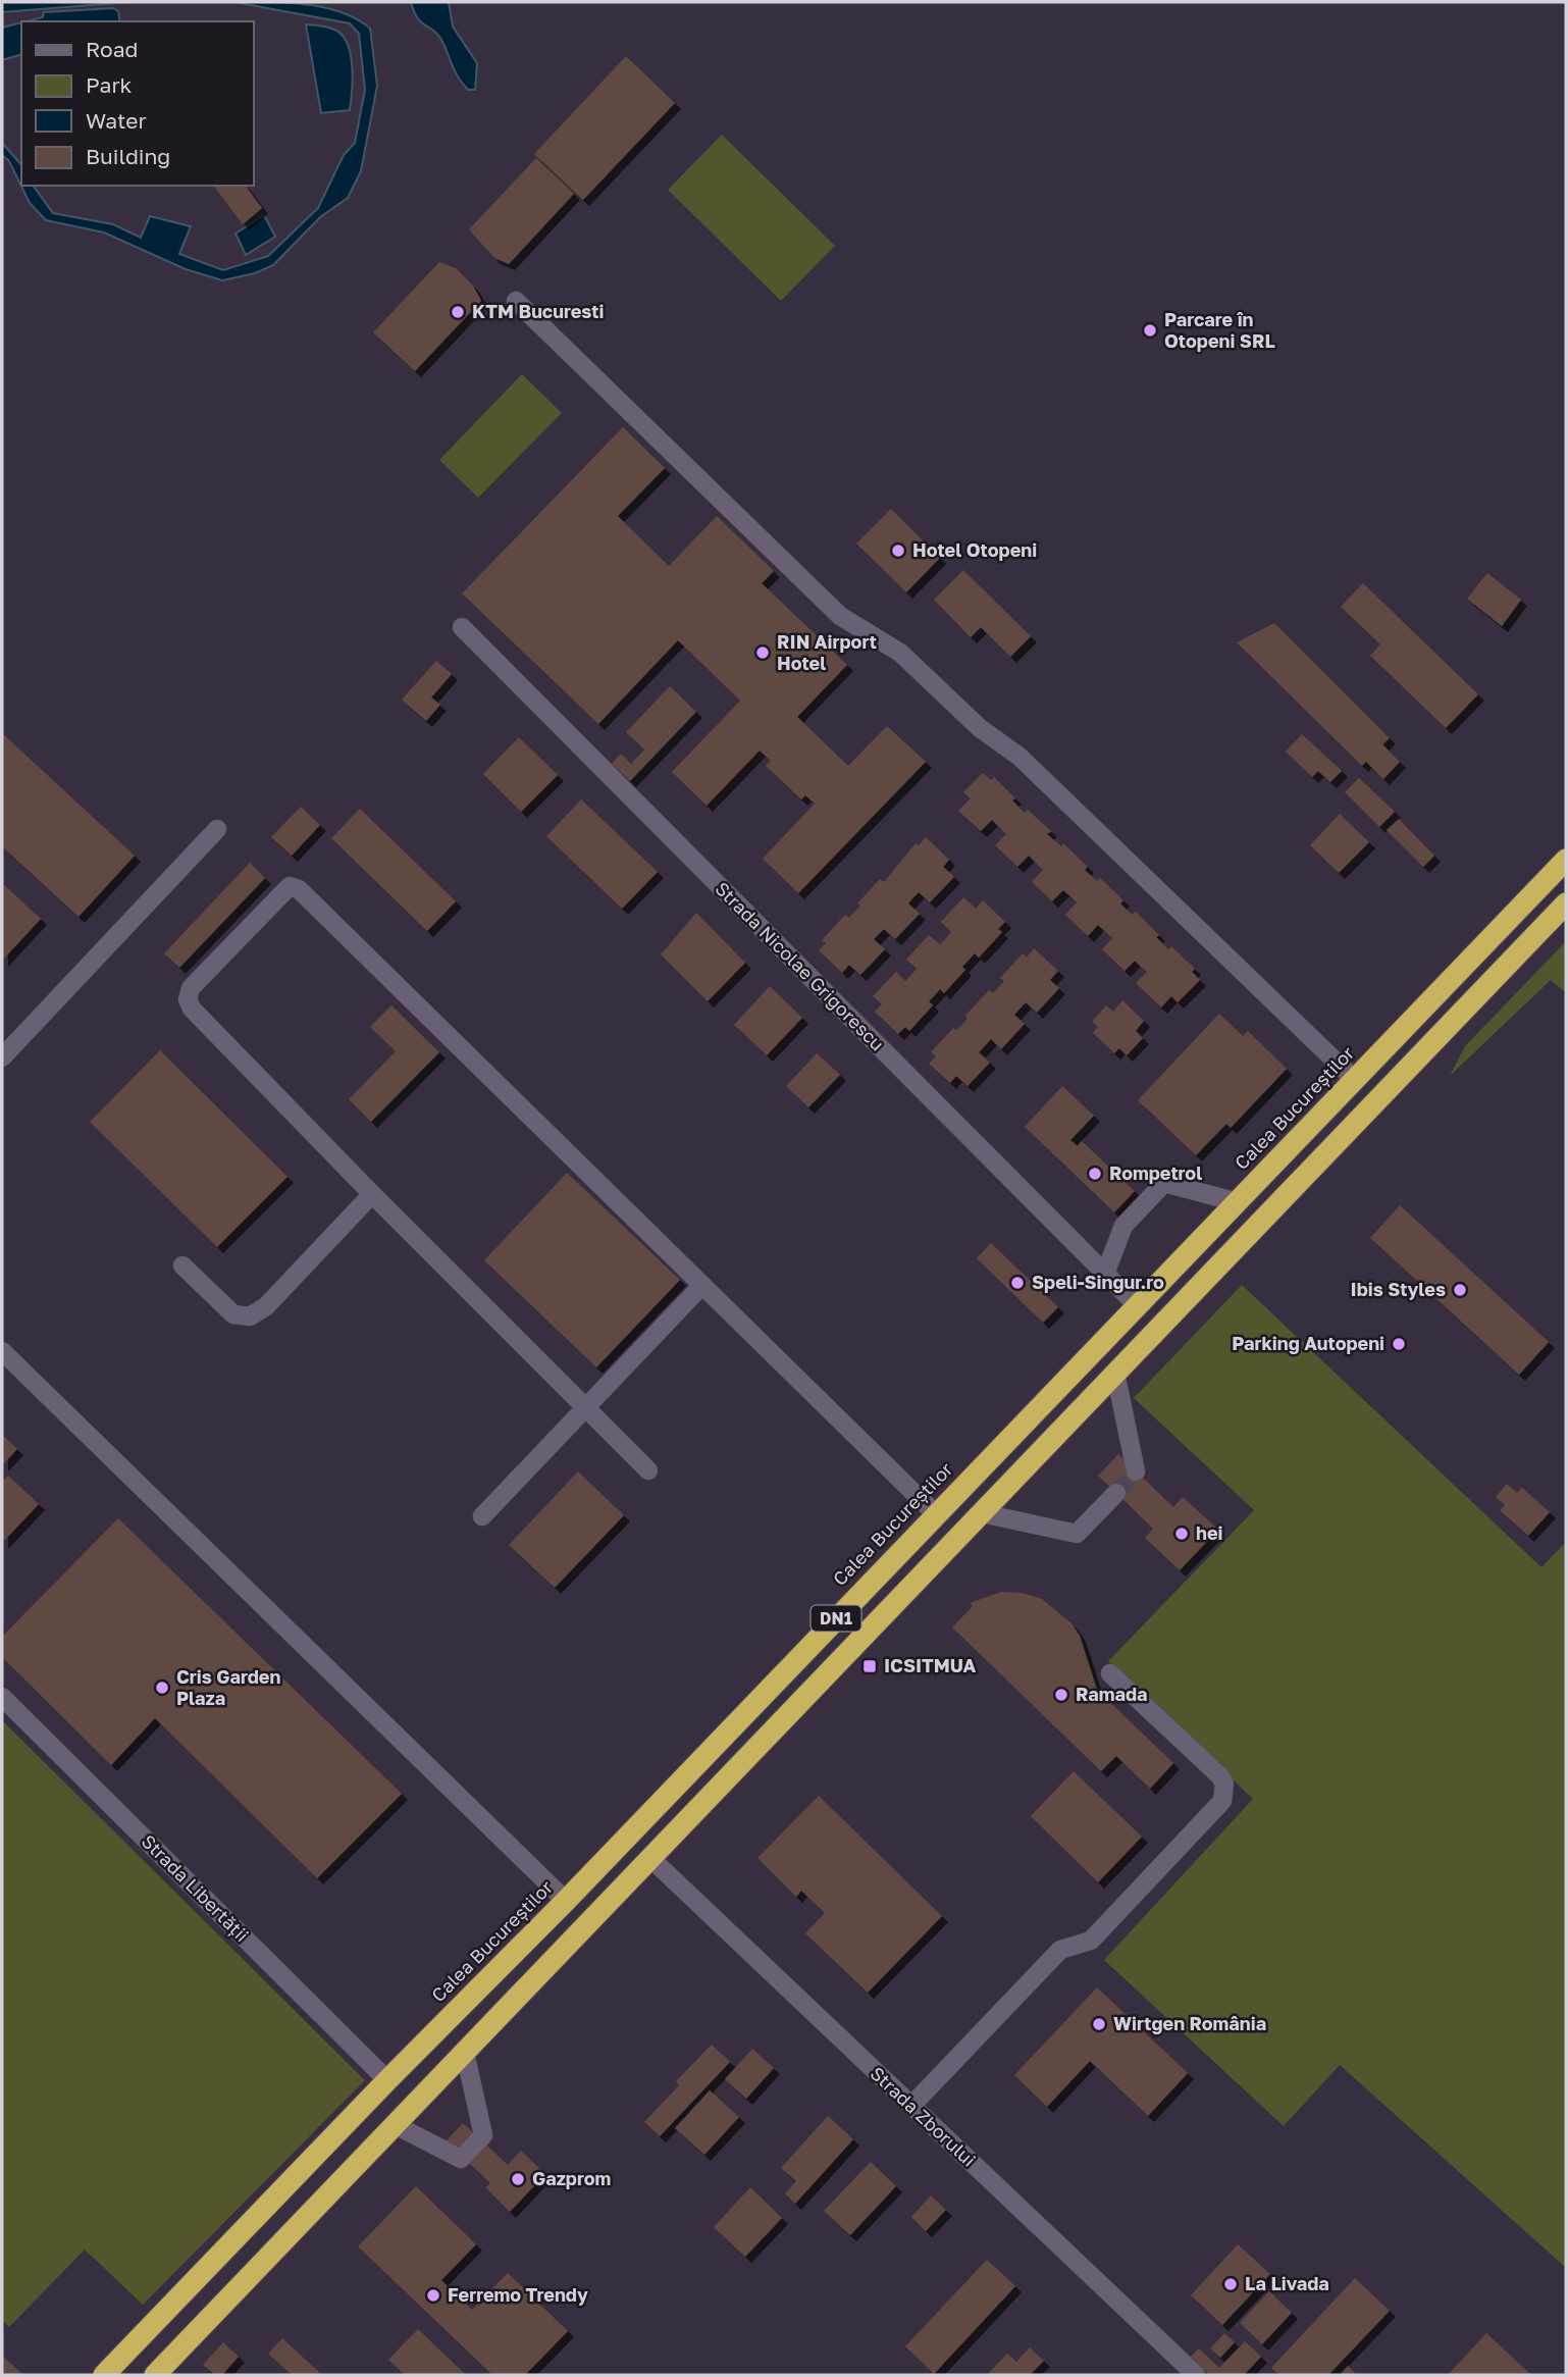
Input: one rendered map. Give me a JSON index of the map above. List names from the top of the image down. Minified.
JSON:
{"streets":{"highway":["Calea Bucureștilor","DN1"],"street":["Strada Nicolae Grigorescu","Strada Libertății","Strada Zborului"]},"crossings":[["Strada Nicolae Grigorescu","Calea Bucureștilor"],["Calea Bucureștilor","Strada Libertății"],["DN1","Strada Zborului"]],"places":{"other":["KTM Bucuresti","Parcare în Otopeni SRL","Hotel Otopeni","RIN Airport Hotel","Rompetrol","Speli-Singur.ro","Ibis Styles","Parking Autopeni","hei","Cris Garden Plaza","Ramada","Wirtgen România","Gazprom","La Livada","Ferremo Trendy"],"transit":["ICSITMUA"]},"legend":["Road","Park","Water","Building"]}
